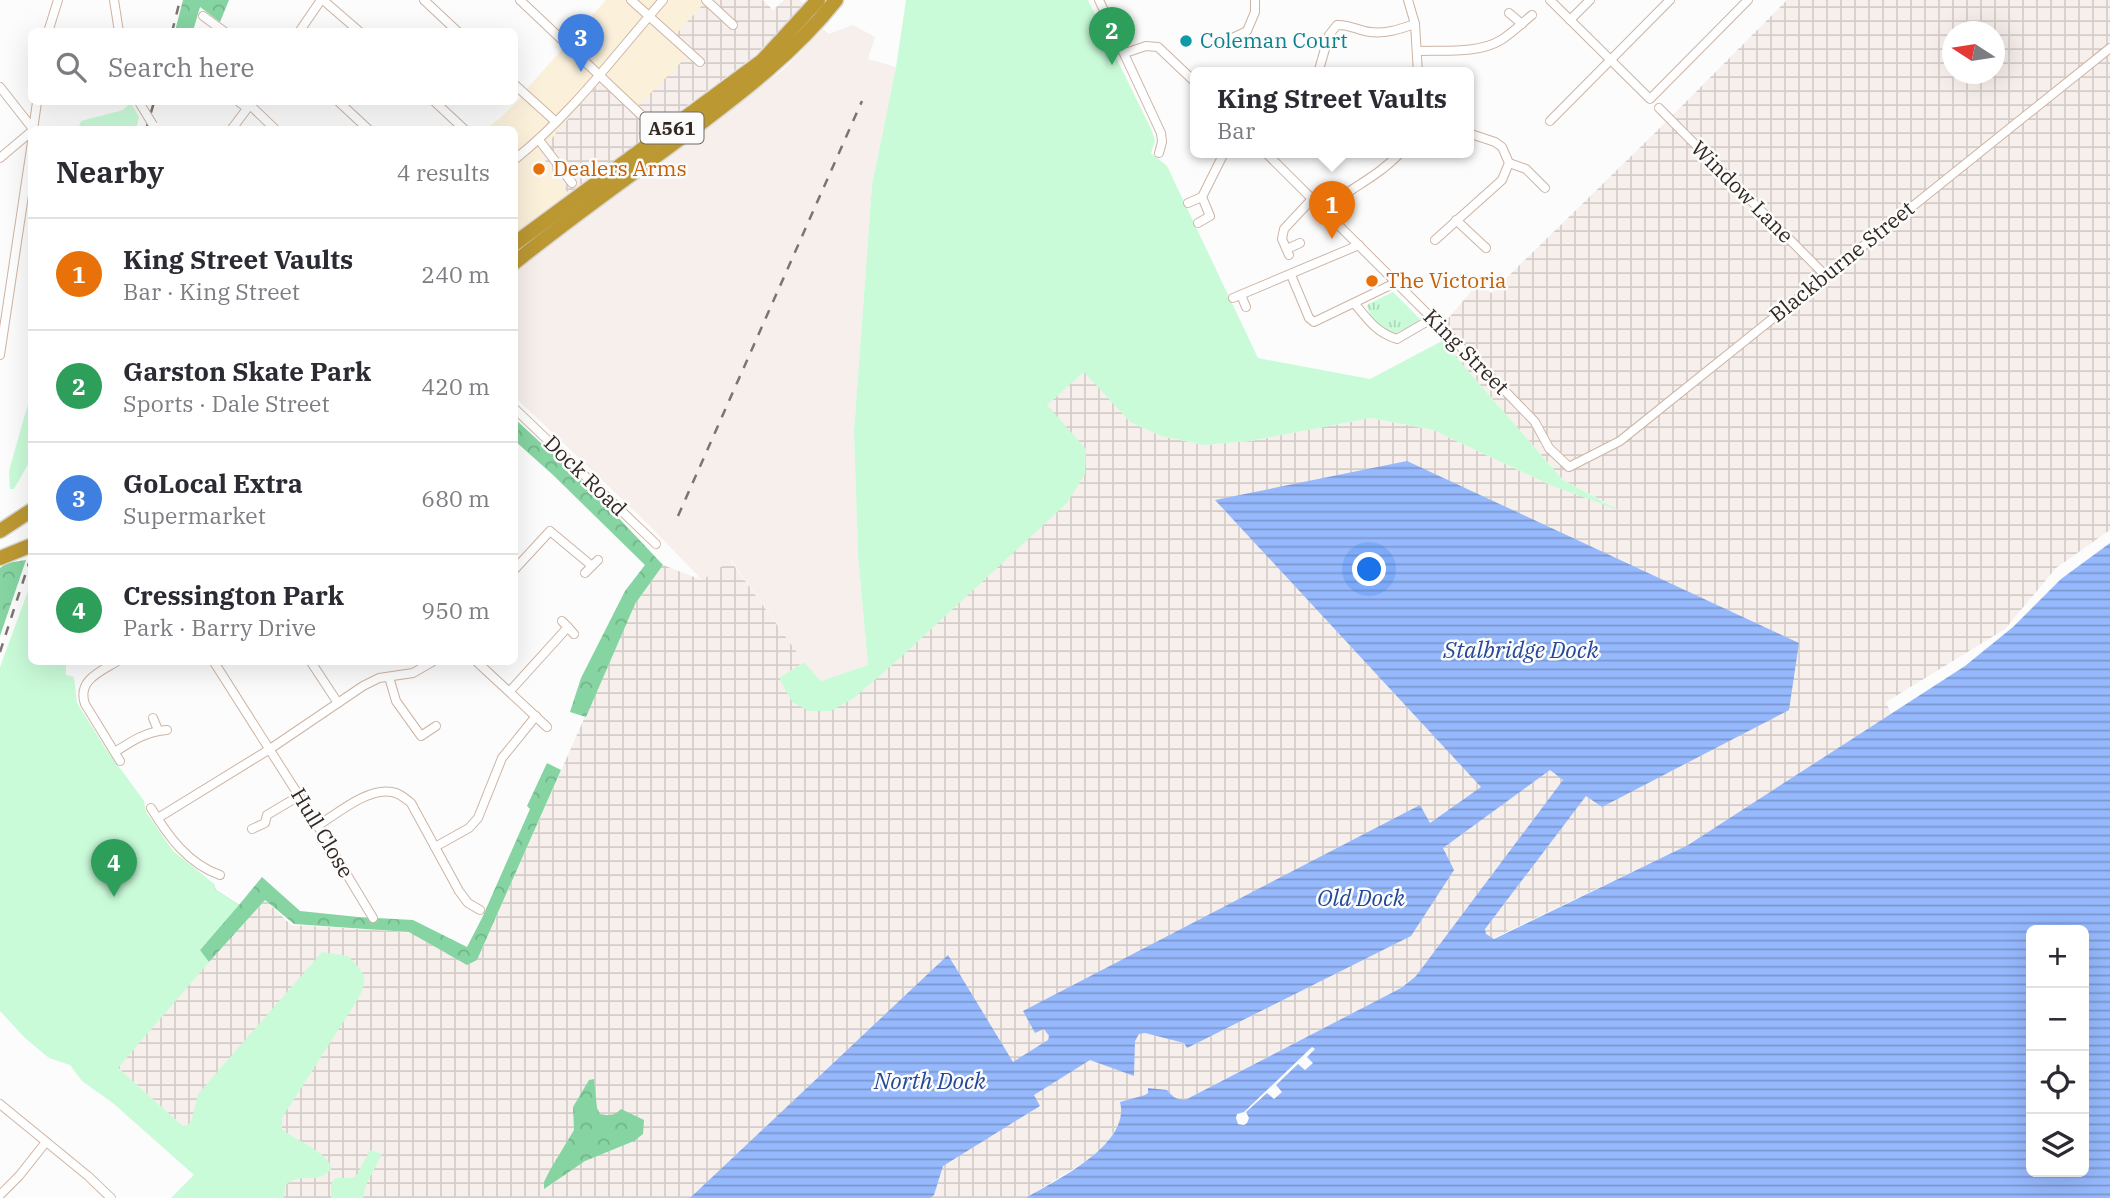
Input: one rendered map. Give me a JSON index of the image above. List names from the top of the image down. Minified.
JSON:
{"streets":{"highway":["A561"],"street":["Window Lane","Blackburne Street","King Street","Dock Road","Hull Close"]},"crossings":[["Window Lane","Blackburne Street"],["Blackburne Street","King Street"]],"water":["Stalbridge Dock","Old Dock","North Dock"],"places":["Coleman Court","Dealers Arms","The Victoria"],"north":"left","page":{"pins":["2","3","1","4"],"search":"Search here","popup":["King Street Vaults","Bar"],"heading":["Nearby","4 results"],"list":[{"mark":"1","name":"King Street Vaults","note":"Bar · King Street","value":"240 m"},{"mark":"2","name":"Garston Skate Park","note":"Sports · Dale Street","value":"420 m"},{"mark":"3","name":"GoLocal Extra","note":"Supermarket","value":"680 m"},{"mark":"4","name":"Cressington Park","note":"Park · Barry Drive","value":"950 m"}],"map_buttons":["+","−"]}}
